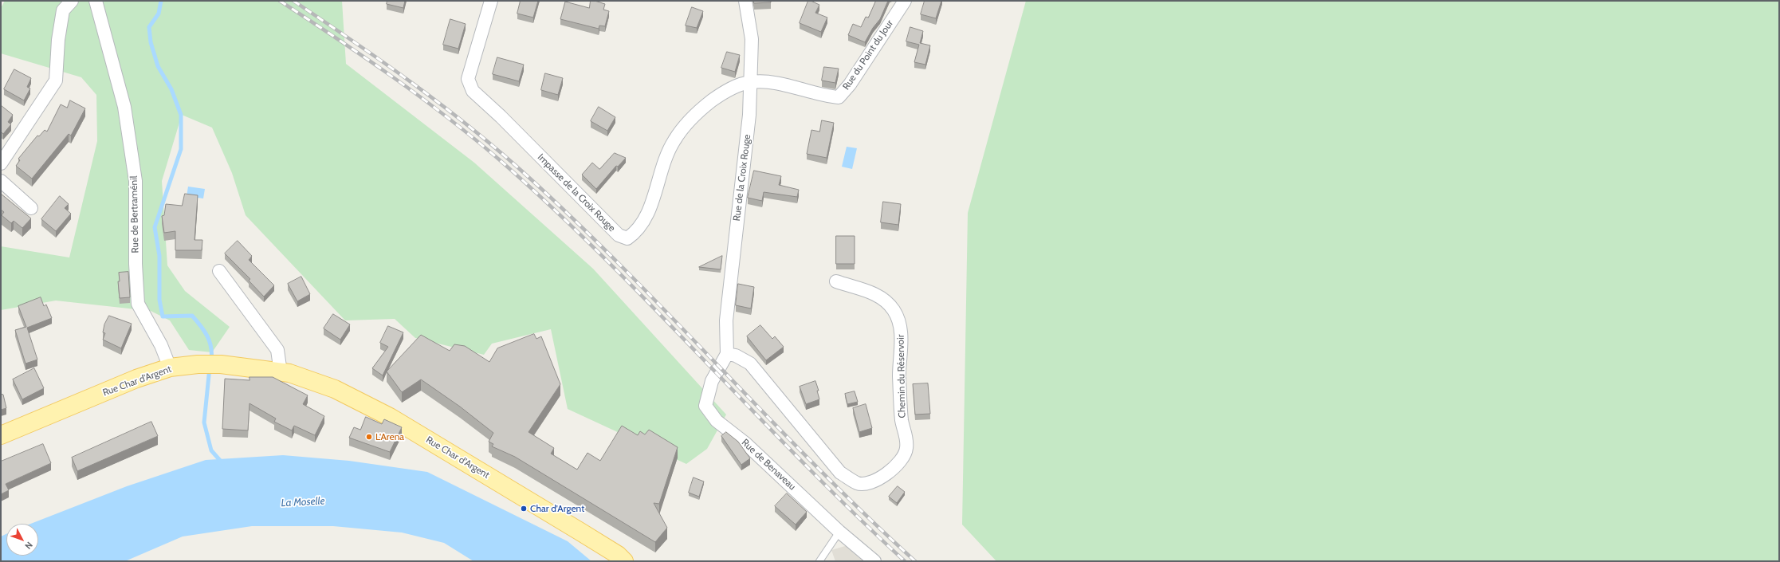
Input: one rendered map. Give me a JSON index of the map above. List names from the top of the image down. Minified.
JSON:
{"streets":{"main road":["Rue Char d'Argent"],"street":["Rue du Point du Jour","Rue de la Croix Rouge","Impasse de la Croix Rouge","Rue de Bertraménil","Chemin du Réservoir","Rue de Benaveau"]},"crossings":[["Rue du Point du Jour","Rue de la Croix Rouge"],["Rue du Point du Jour","Impasse de la Croix Rouge"],["Rue de la Croix Rouge","Impasse de la Croix Rouge"],["Rue de la Croix Rouge","Chemin du Réservoir"],["Rue de la Croix Rouge","Rue de Benaveau"],["Rue de Bertraménil","Rue Char d'Argent"],["Chemin du Réservoir","Rue de Benaveau"]],"water":["La Moselle"],"places":["L'Arena","Char d'Argent"],"north":"bottom right"}
